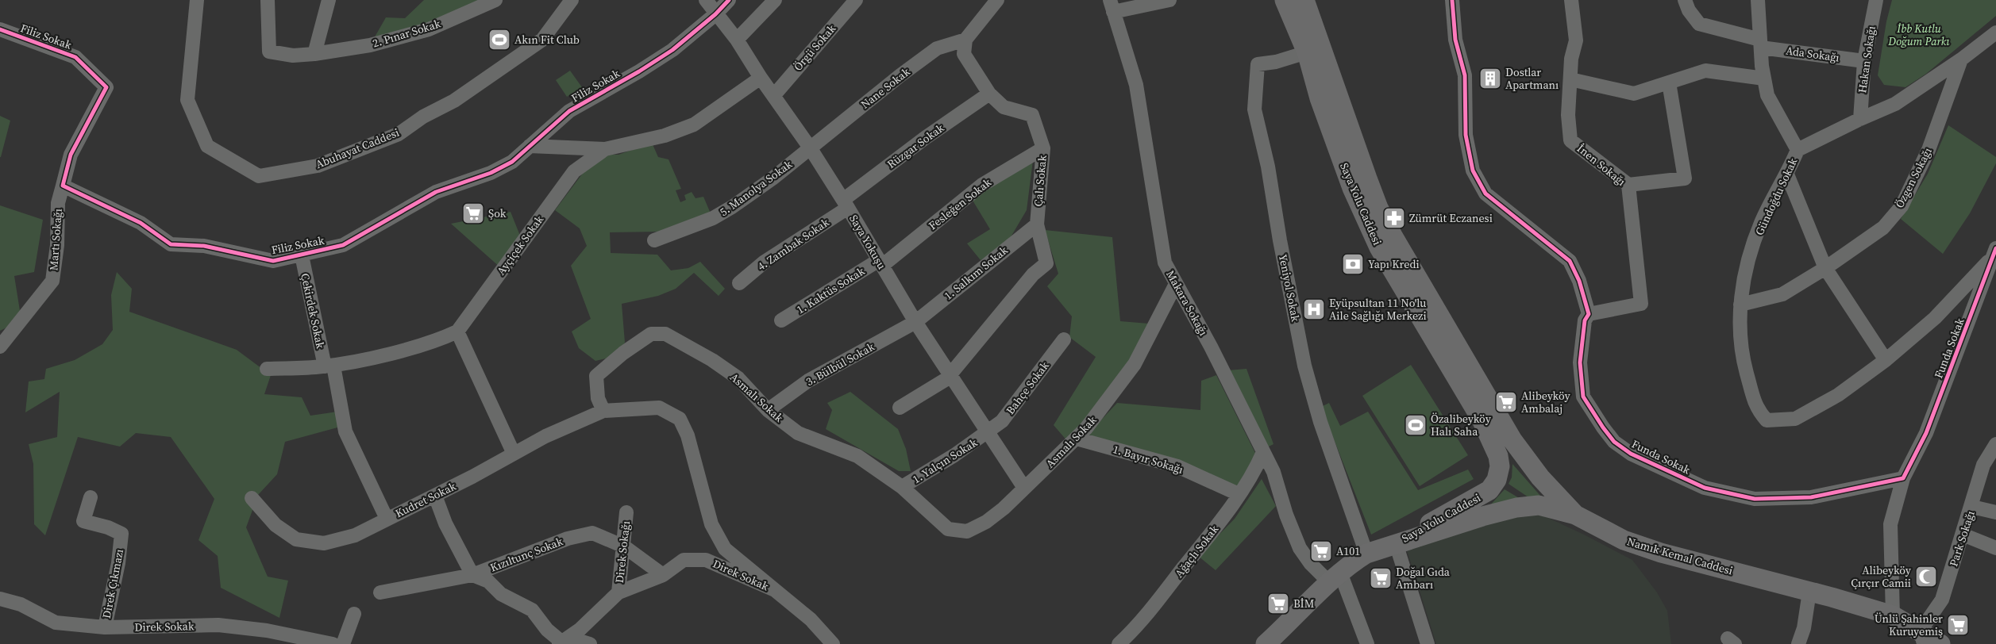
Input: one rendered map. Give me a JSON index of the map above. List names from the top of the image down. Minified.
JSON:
{"streets":{"main road":["Saya Yolu Caddesi","Namık Kemal Caddesi"],"street":["2. Pınar Sokak","Filiz Sokak","Örgü Sokak","Ada Sokağı","Hakan Sokağı","Nane Sokak","Rüzgar Sokak","Abuhayat Caddesi","İnen Sokağı","Özgen Sokağı","Çalı Sokak","5. Manolya Sokak","Gündoğdu Sokak","Fesleğen Sokak","Martı Sokağı","Saya Yokuşu","4. Zambak Sokak","Ayçiçek Sokak","1. Salkım Sokak","Yeniyol Sokak","1. Kaktüs Sokak","Makara Sokağı","Çekirdek Sokak","Funda Sokak","3. Bülbül Sokak","Bahçe Sokak","Asmalı Sokak","1. Bayır Sokağı","1. Yalçın Sokak","Kudret Sokak","Park Sokağı","Ağaçlı Sokak","Direk Sokağı","Kızıltunç Sokak","Direk Sokak","Direk Çıkmazı"]},"crossings":[["Filiz Sokak","Martı Sokağı"],["Filiz Sokak","Saya Yokuşu"],["Filiz Sokak","Çekirdek Sokak"],["Örgü Sokak","Saya Yokuşu"],["Ada Sokağı","Hakan Sokağı"],["Ada Sokağı","Gündoğdu Sokak"],["Nane Sokak","Çalı Sokak"],["Nane Sokak","5. Manolya Sokak"],["Nane Sokak","Saya Yokuşu"],["Rüzgar Sokak","Çalı Sokak"],["Rüzgar Sokak","Saya Yokuşu"],["Rüzgar Sokak","4. Zambak Sokak"],["İnen Sokağı","Funda Sokak"],["Özgen Sokağı","Gündoğdu Sokak"],["Çalı Sokak","Fesleğen Sokak"],["Çalı Sokak","Saya Yokuşu"],["Çalı Sokak","1. Salkım Sokak"],["5. Manolya Sokak","Saya Yokuşu"],["Gündoğdu Sokak","Funda Sokak"],["Fesleğen Sokak","Saya Yokuşu"],["Fesleğen Sokak","1. Kaktüs Sokak"],["Saya Yolu Caddesi","Yeniyol Sokak"],["Saya Yolu Caddesi","Namık Kemal Caddesi"],["Saya Yokuşu","4. Zambak Sokak"],["Saya Yokuşu","Ayçiçek Sokak"],["Saya Yokuşu","1. Salkım Sokak"],["Saya Yokuşu","1. Kaktüs Sokak"],["Saya Yokuşu","3. Bülbül Sokak"],["Saya Yokuşu","Bahçe Sokak"],["Saya Yokuşu","Asmalı Sokak"],["Saya Yokuşu","1. Yalçın Sokak"],["1. Salkım Sokak","3. Bülbül Sokak"],["Yeniyol Sokak","Namık Kemal Caddesi"],["Makara Sokağı","Asmalı Sokak"],["Makara Sokağı","Ağaçlı Sokak"],["Makara Sokağı","Namık Kemal Caddesi"],["Çekirdek Sokak","Kudret Sokak"],["3. Bülbül Sokak","Asmalı Sokak"],["Bahçe Sokak","1. Yalçın Sokak"],["Asmalı Sokak","1. Bayır Sokağı"],["Asmalı Sokak","1. Yalçın Sokak"],["Asmalı Sokak","Kudret Sokak"],["1. Bayır Sokağı","Ağaçlı Sokak"],["Park Sokağı","Namık Kemal Caddesi"],["Direk Sokağı","Kızıltunç Sokak"],["Direk Sokağı","Direk Sokak"],["Kızıltunç Sokak","Direk Sokak"],["Direk Sokak","Direk Çıkmazı"]],"parks":["İbb Kutlu Doğum Parkı"],"places":{"sports":["Akın Fit Club","Özalibeyköy Halı Saha"],"building":["Dostlar Apartmanı"],"supermarket":["Şok","Alibeyköy Ambalaj","A101","Doğal Gıda Ambarı","BİM","Ünlü Şahinler Kuruyemiş"],"pharmacy":["Zümrüt Eczanesi"],"bank":["Yapı Kredi"],"hospital":["Eyüpsultan 11 No'lu Aile Sağlığı Merkezi"],"mosque":["Alibeyköy Çırçır Camii"]}}
